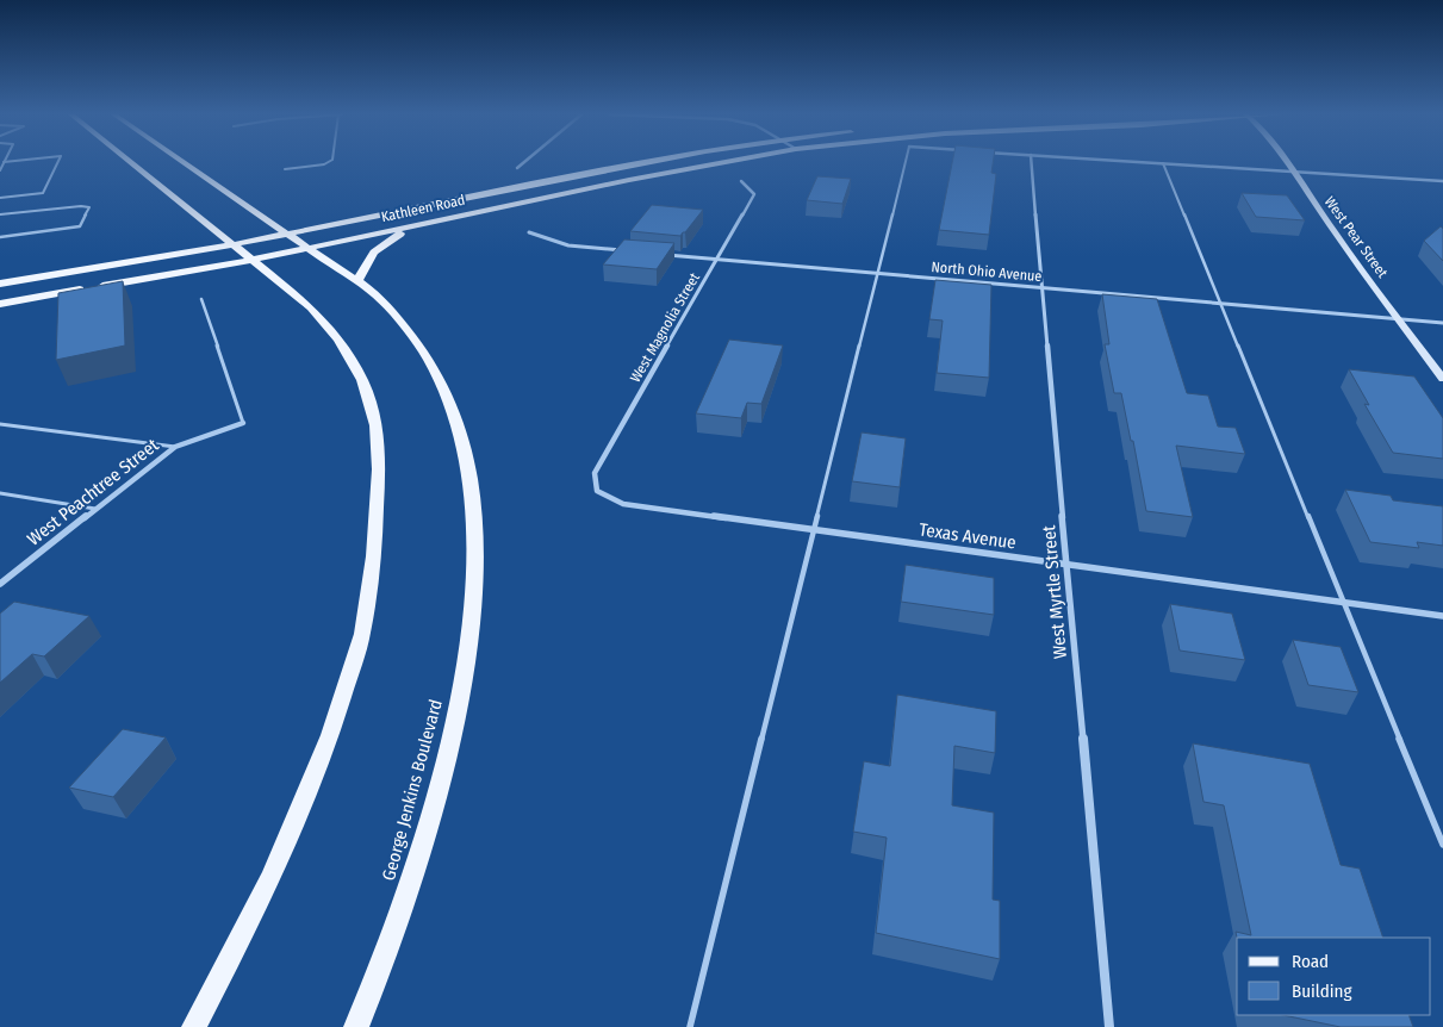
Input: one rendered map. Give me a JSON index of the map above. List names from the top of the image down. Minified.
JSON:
{"streets":{"main road":["Kathleen Road","George Jenkins Boulevard"],"street":["West Pear Street","North Ohio Avenue","West Magnolia Street","West Peachtree Street","Texas Avenue","West Myrtle Street"]},"crossings":[["Kathleen Road","George Jenkins Boulevard"],["West Pear Street","North Ohio Avenue"],["North Ohio Avenue","West Magnolia Street"],["North Ohio Avenue","West Myrtle Street"],["West Magnolia Street","Texas Avenue"],["Texas Avenue","West Myrtle Street"]],"legend":["Road","Building"]}
